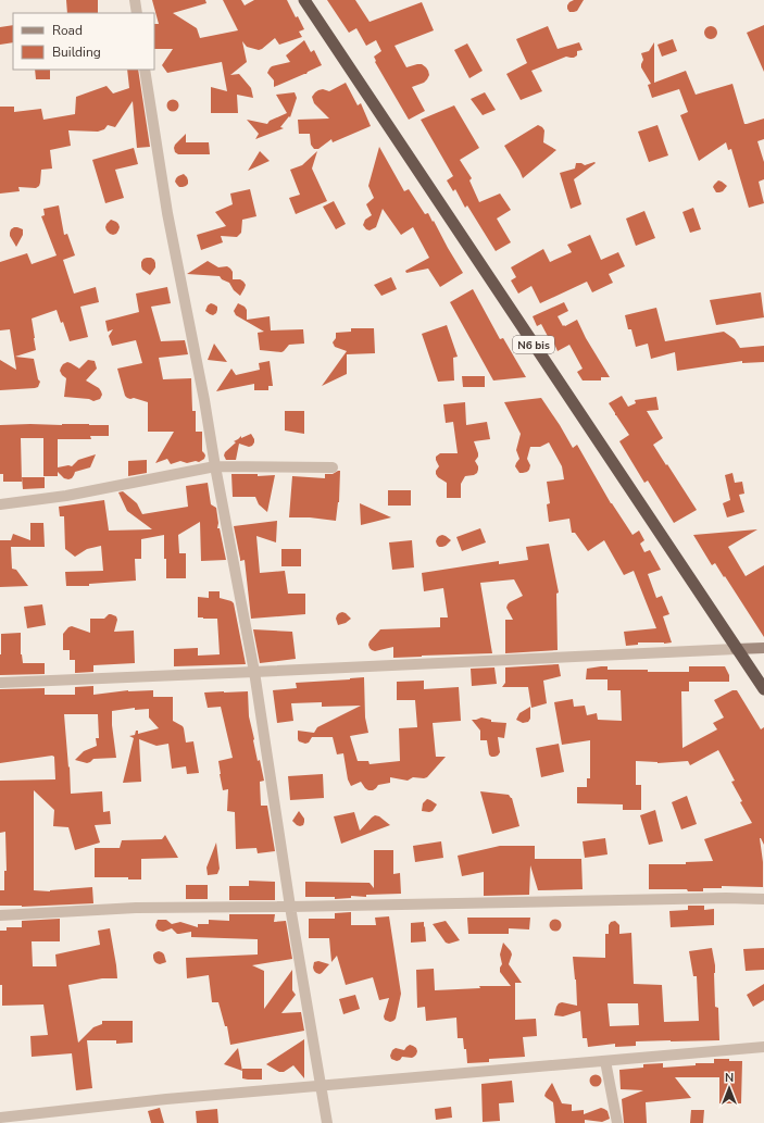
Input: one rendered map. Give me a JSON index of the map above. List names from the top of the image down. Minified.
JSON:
{"streets":{"highway":["N6 bis"]},"legend":["Road","Building"],"north":"top"}
